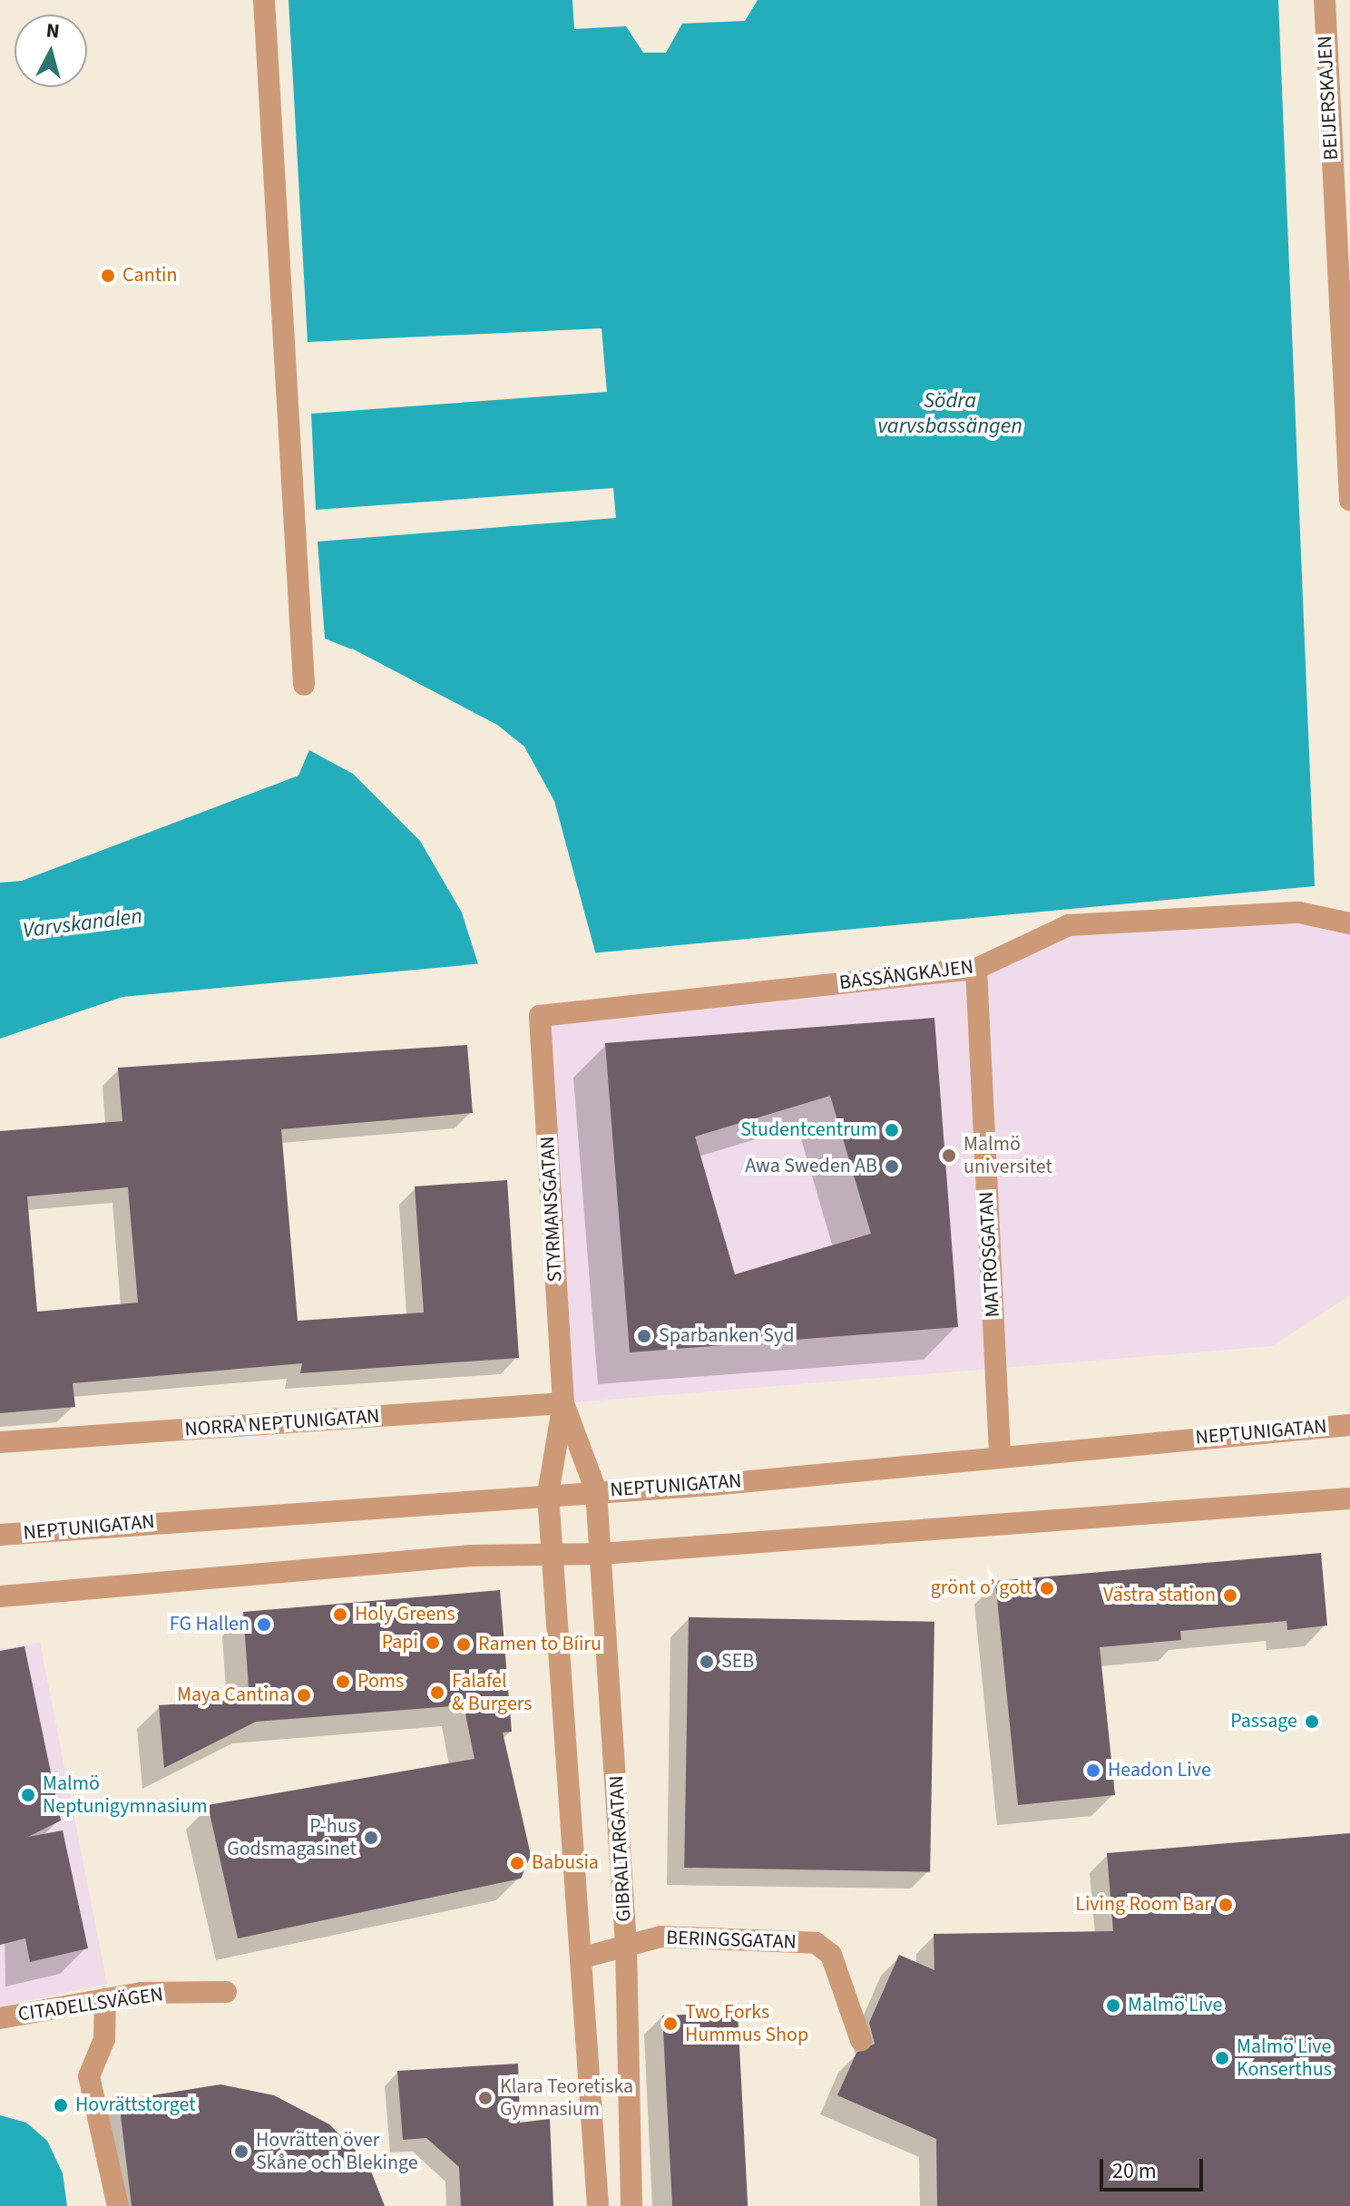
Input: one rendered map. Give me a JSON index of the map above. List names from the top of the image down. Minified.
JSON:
{"streets":{"street":["BEIJERSKAJEN","BASSÄNGKAJEN","STYRMANSGATAN","MATROSGATAN","NORRA NEPTUNIGATAN","NEPTUNIGATAN","GIBRALTARGATAN","BERINGSGATAN","CITADELLSVÄGEN"]},"crossings":[["BASSÄNGKAJEN","STYRMANSGATAN"],["BASSÄNGKAJEN","MATROSGATAN"],["STYRMANSGATAN","NORRA NEPTUNIGATAN"],["STYRMANSGATAN","NEPTUNIGATAN"],["STYRMANSGATAN","GIBRALTARGATAN"],["MATROSGATAN","NEPTUNIGATAN"],["NEPTUNIGATAN","GIBRALTARGATAN"],["GIBRALTARGATAN","BERINGSGATAN"]],"water":["Södra varvsbassängen","Varvskanalen"],"places":["Cantin","Studentcentrum","Malmö universitet","Awa Sweden AB","Sparbanken Syd","grönt o’ gott","Västra station","Holy Greens","FG Hallen","Papi","Ramen to Bíiru","SEB","Poms","Falafel & Burgers","Maya Cantina","Passage","Headon Live","Malmö Neptunigymnasium","P-hus Godsmagasinet","Babusia","Living Room Bar","Malmö Live","Two Forks Hummus Shop","Malmö Live Konserthus","Klara Teoretiska Gymnasium","Hovrättstorget","Hovrätten över Skåne och Blekinge"],"scale_bar":"20 m","north":"top"}
